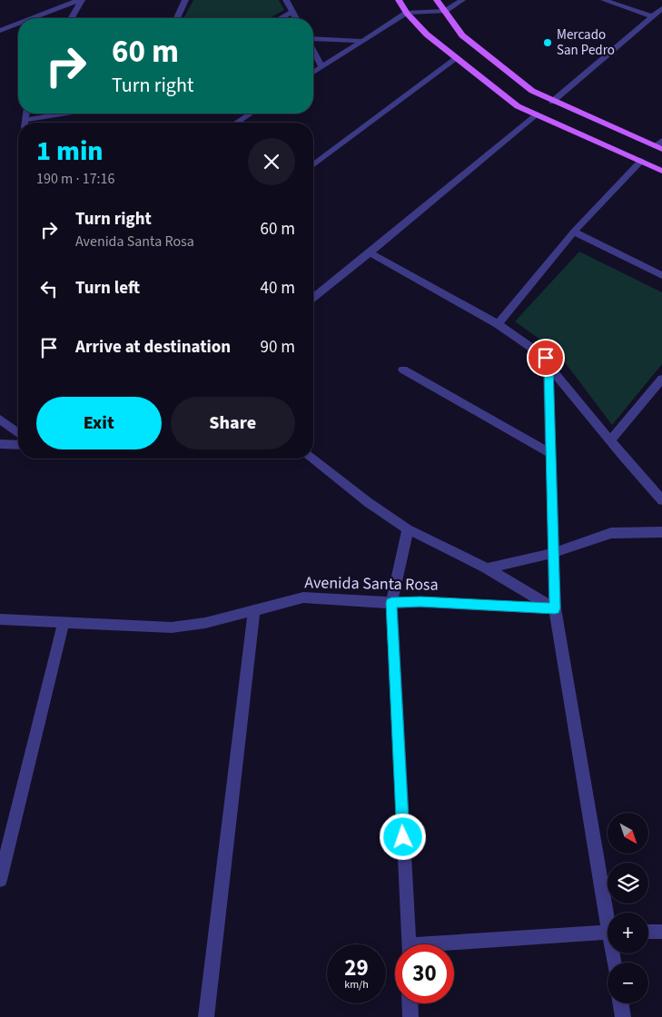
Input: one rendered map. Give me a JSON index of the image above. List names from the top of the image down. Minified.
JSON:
{"streets":{"street":["Avenida Santa Rosa"]},"places":["Mercado San Pedro"],"north":"bottom right","page":{"turn":["60 m","Turn right"],"heading":["1 min","190 m · 17:16"],"list":[{"name":"Turn right","note":"Avenida Santa Rosa","value":"60 m"},{"name":"Turn left","value":"40 m"},{"name":"Arrive at destination","value":"90 m"}],"buttons":["Exit","Share"],"map_buttons":["+","−"],"speed":"29 km/h","limit":"30"}}
